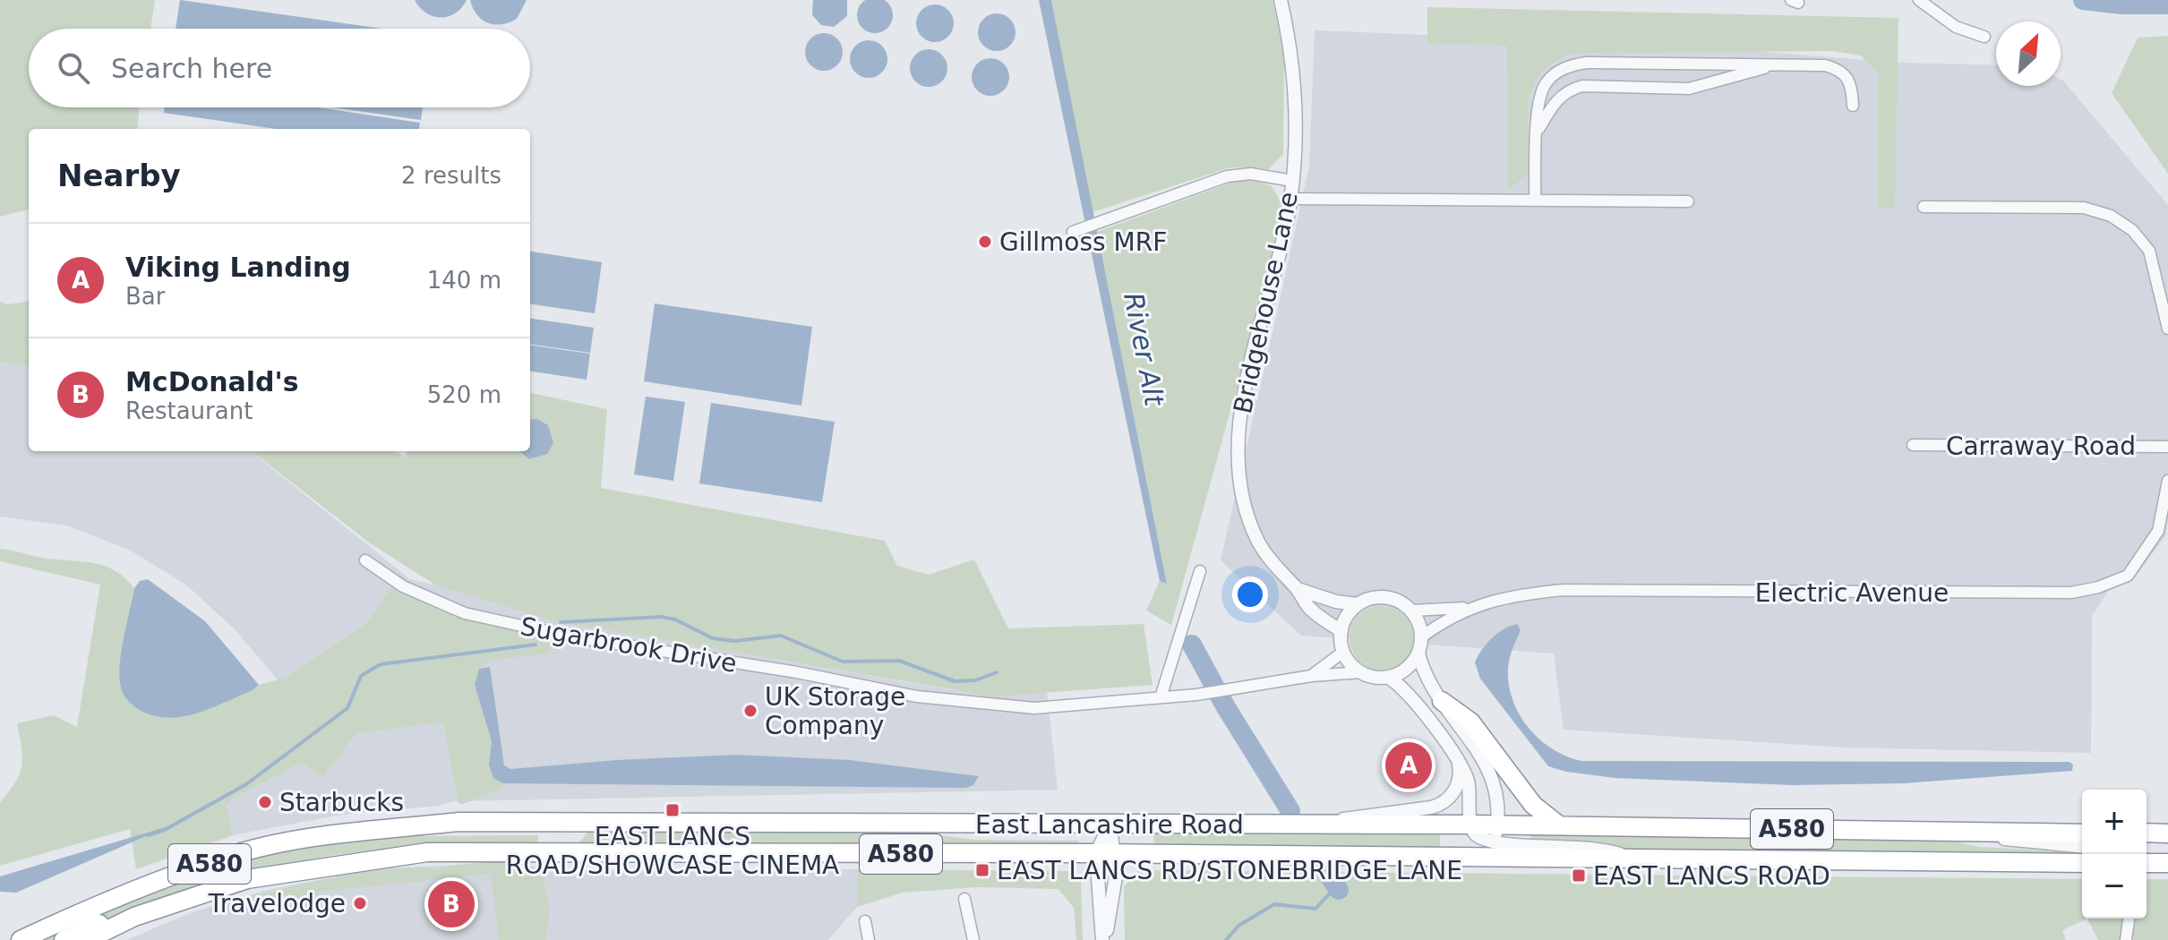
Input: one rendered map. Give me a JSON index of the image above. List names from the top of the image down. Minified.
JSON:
{"streets":{"highway":["East Lancashire Road","A580"],"street":["Bridgehouse Lane","Carraway Road","Electric Avenue","Sugarbrook Drive"]},"crossings":[["Bridgehouse Lane","Electric Avenue"]],"water":["River Alt"],"places":{"other":["Gillmoss MRF","UK Storage Company","Starbucks","Travelodge"],"transit":["EAST LANCS ROAD/SHOWCASE CINEMA","EAST LANCS RD/STONEBRIDGE LANE","EAST LANCS ROAD"]},"north":"top right","page":{"search":"Search here","heading":["Nearby","2 results"],"list":[{"mark":"A","name":"Viking Landing","note":"Bar","value":"140 m"},{"mark":"B","name":"McDonald's","note":"Restaurant","value":"520 m"}],"pins":["A","B"],"map_buttons":["+","−"]}}
